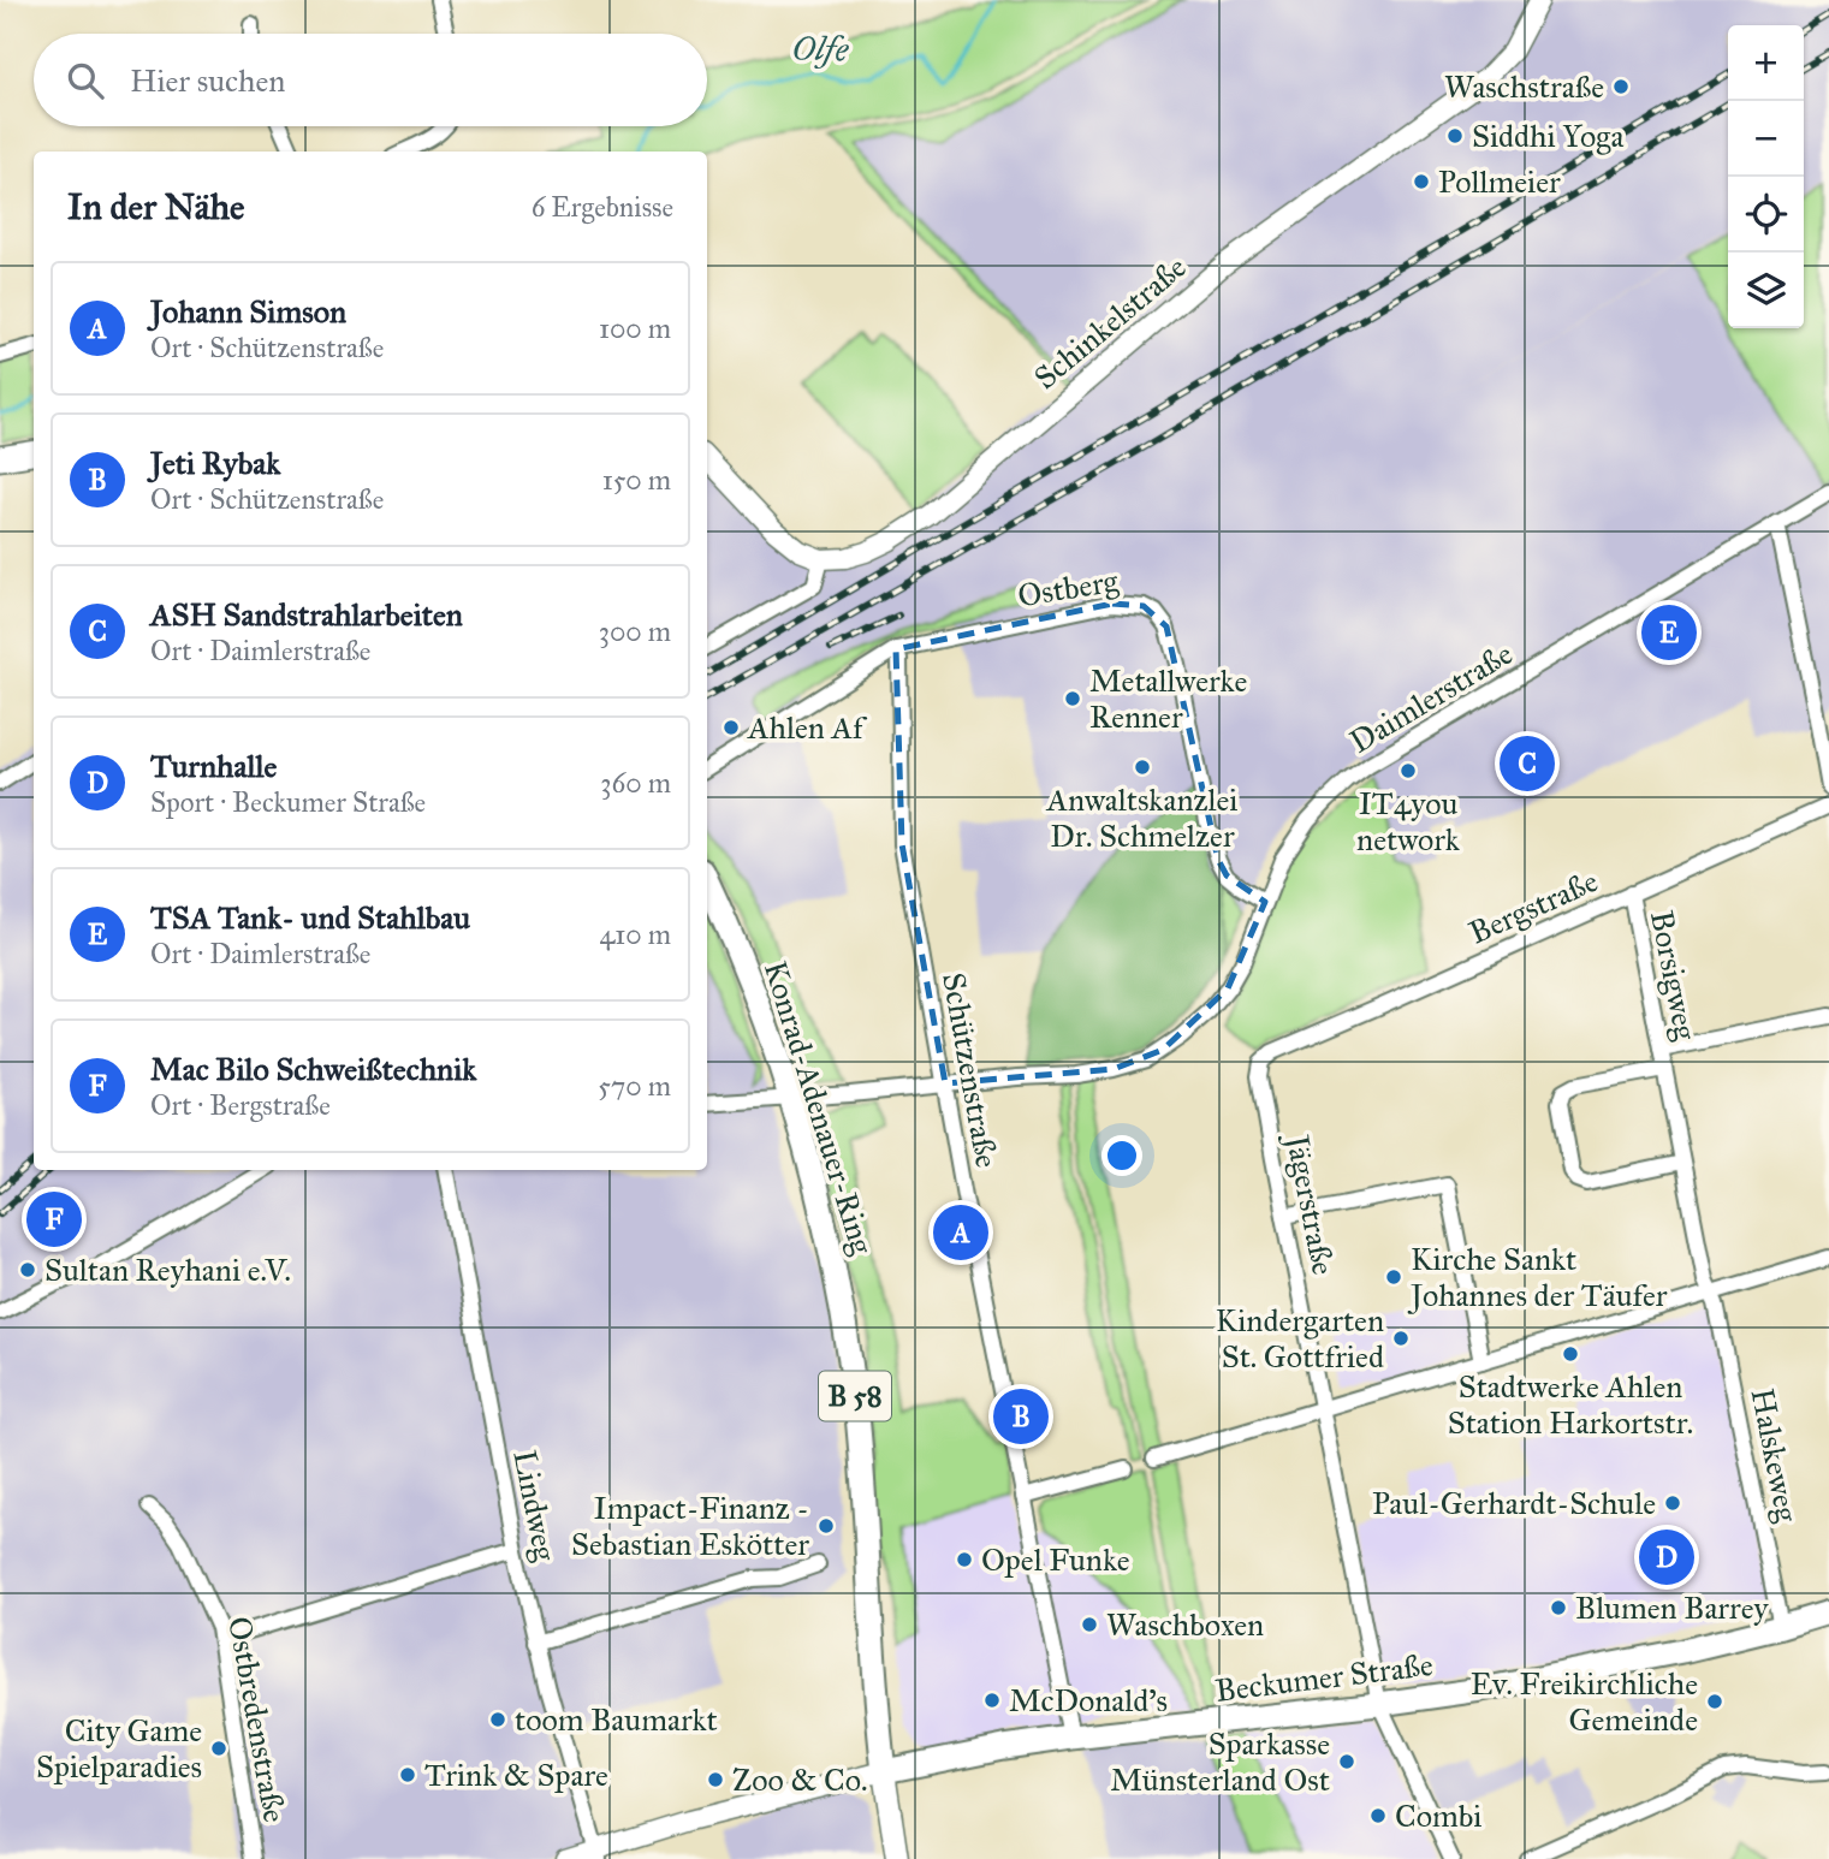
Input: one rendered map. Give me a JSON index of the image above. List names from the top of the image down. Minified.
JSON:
{"streets":{"main road":["Konrad-Adenauer-Ring","B 58","Beckumer Straße"],"street":["Schinkelstraße","Ostberg","Daimlerstraße","Bergstraße","Borsigweg","Schützenstraße","Jägerstraße","Halskeweg","Lindweg","Ostbredenstraße"]},"crossings":[["Ostberg","Daimlerstraße"],["Ostberg","Schützenstraße"],["Daimlerstraße","Schützenstraße"],["Bergstraße","Borsigweg"],["Bergstraße","Jägerstraße"],["Borsigweg","Halskeweg"],["Schützenstraße","Beckumer Straße"],["Konrad-Adenauer-Ring","Beckumer Straße"],["Jägerstraße","Beckumer Straße"],["Halskeweg","Beckumer Straße"],["Lindweg","Beckumer Straße"]],"water":["Olfe"],"places":["Waschstraße","Siddhi Yoga","Pollmeier","Metallwerke Renner","Ahlen Af","Anwaltskanzlei Dr. Schmelzer","IT4you network","Sultan Reyhani e.V.","Kirche Sankt Johannes der Täufer","Kindergarten St. Gottfried","Stadtwerke Ahlen Station Harkortstr.","Paul-Gerhardt-Schule","Impact-Finanz - Sebastian Eskötter","Opel Funke","Blumen Barrey","Waschboxen","McDonald's","Ev. Freikirchliche Gemeinde","toom Baumarkt","City Game Spielparadies","Sparkasse Münsterland Ost","Trink & Spare","Zoo & Co.","Combi"],"page":{"map_buttons":["+","−"],"search":"Hier suchen","heading":["In der Nähe","6 Ergebnisse"],"list":[{"mark":"A","name":"Johann Simson","note":"Ort · Schützenstraße","value":"100 m"},{"mark":"B","name":"Jeti Rybak","note":"Ort · Schützenstraße","value":"150 m"},{"mark":"C","name":"ASH Sandstrahlarbeiten","note":"Ort · Daimlerstraße","value":"300 m"},{"mark":"D","name":"Turnhalle","note":"Sport · Beckumer Straße","value":"360 m"},{"mark":"E","name":"TSA Tank- und Stahlbau","note":"Ort · Daimlerstraße","value":"410 m"},{"mark":"F","name":"Mac Bilo Schweißtechnik","note":"Ort · Bergstraße","value":"570 m"}],"pins":["E","C","F","A","B","D"]}}
